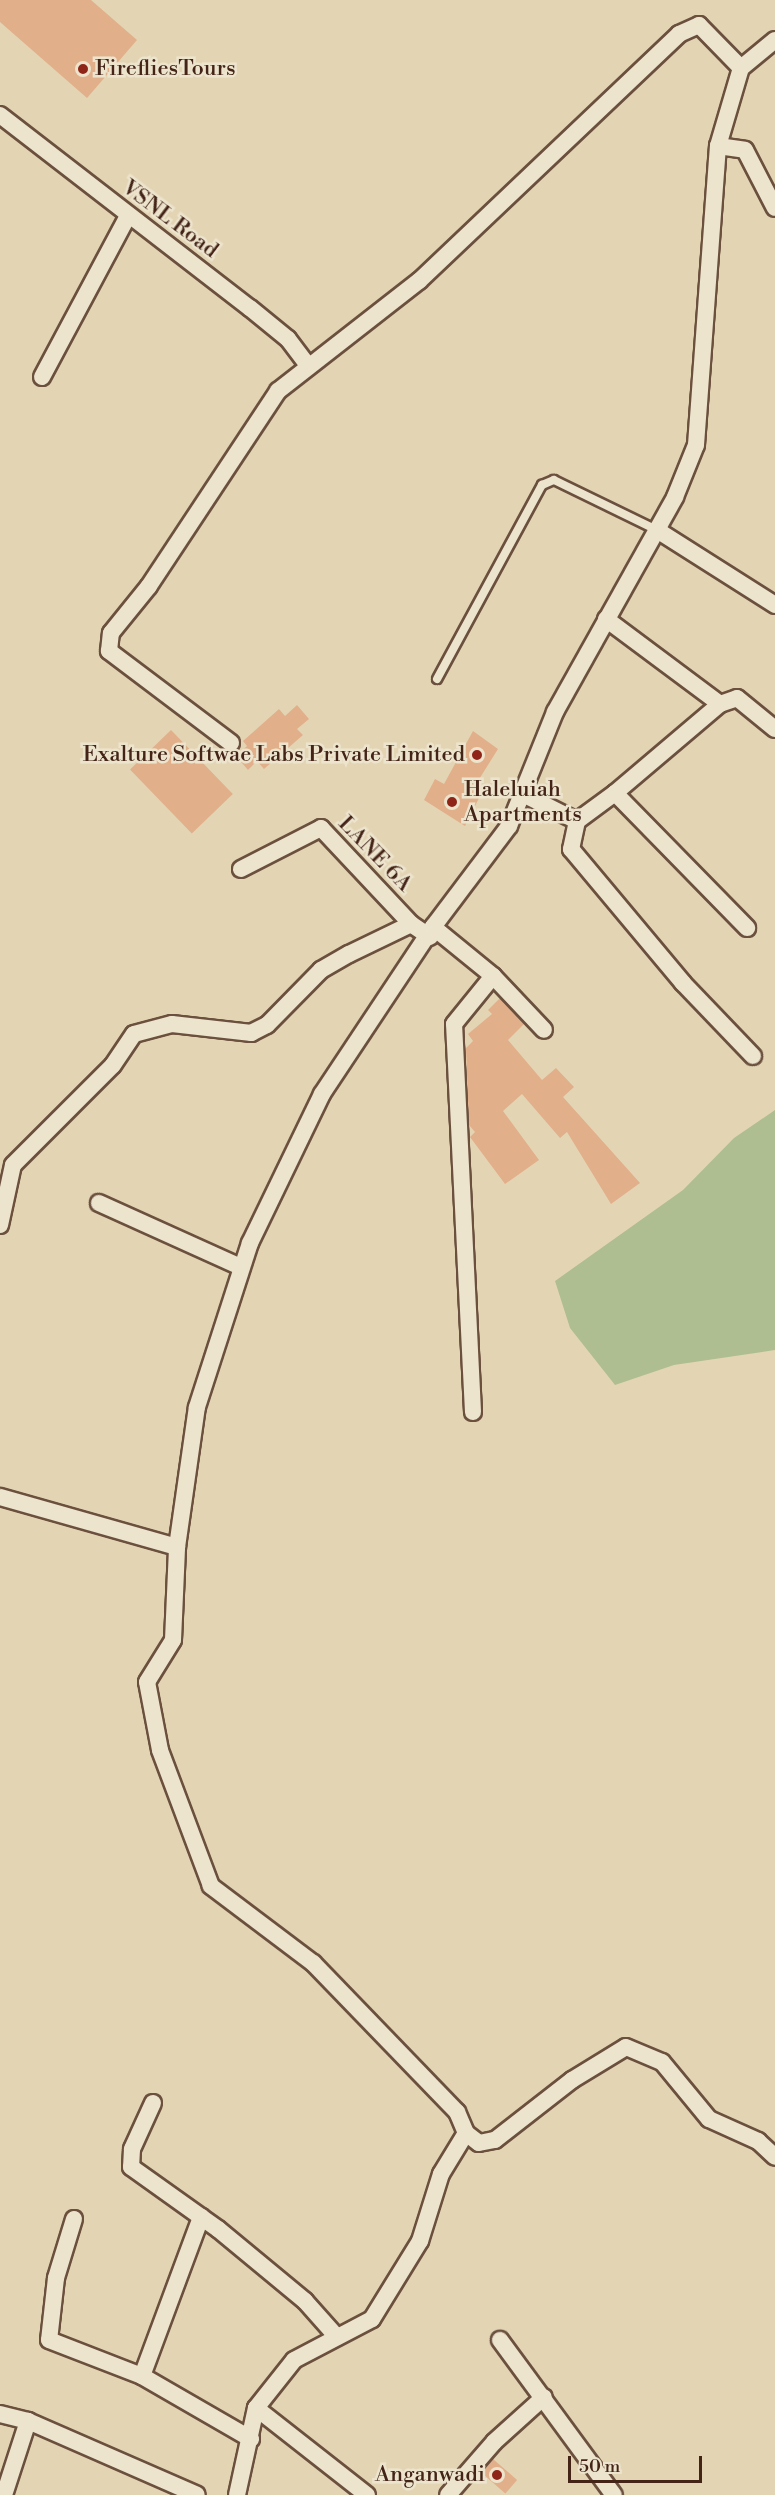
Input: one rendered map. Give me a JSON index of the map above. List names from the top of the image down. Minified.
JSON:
{"streets":{"street":["VSNL Road","LANE 6A"]},"places":["FirefliesTours","Exalture Softwae Labs Private Limited","Haleluiah Apartments","Anganwadi"],"scale_bar":"50 m"}
